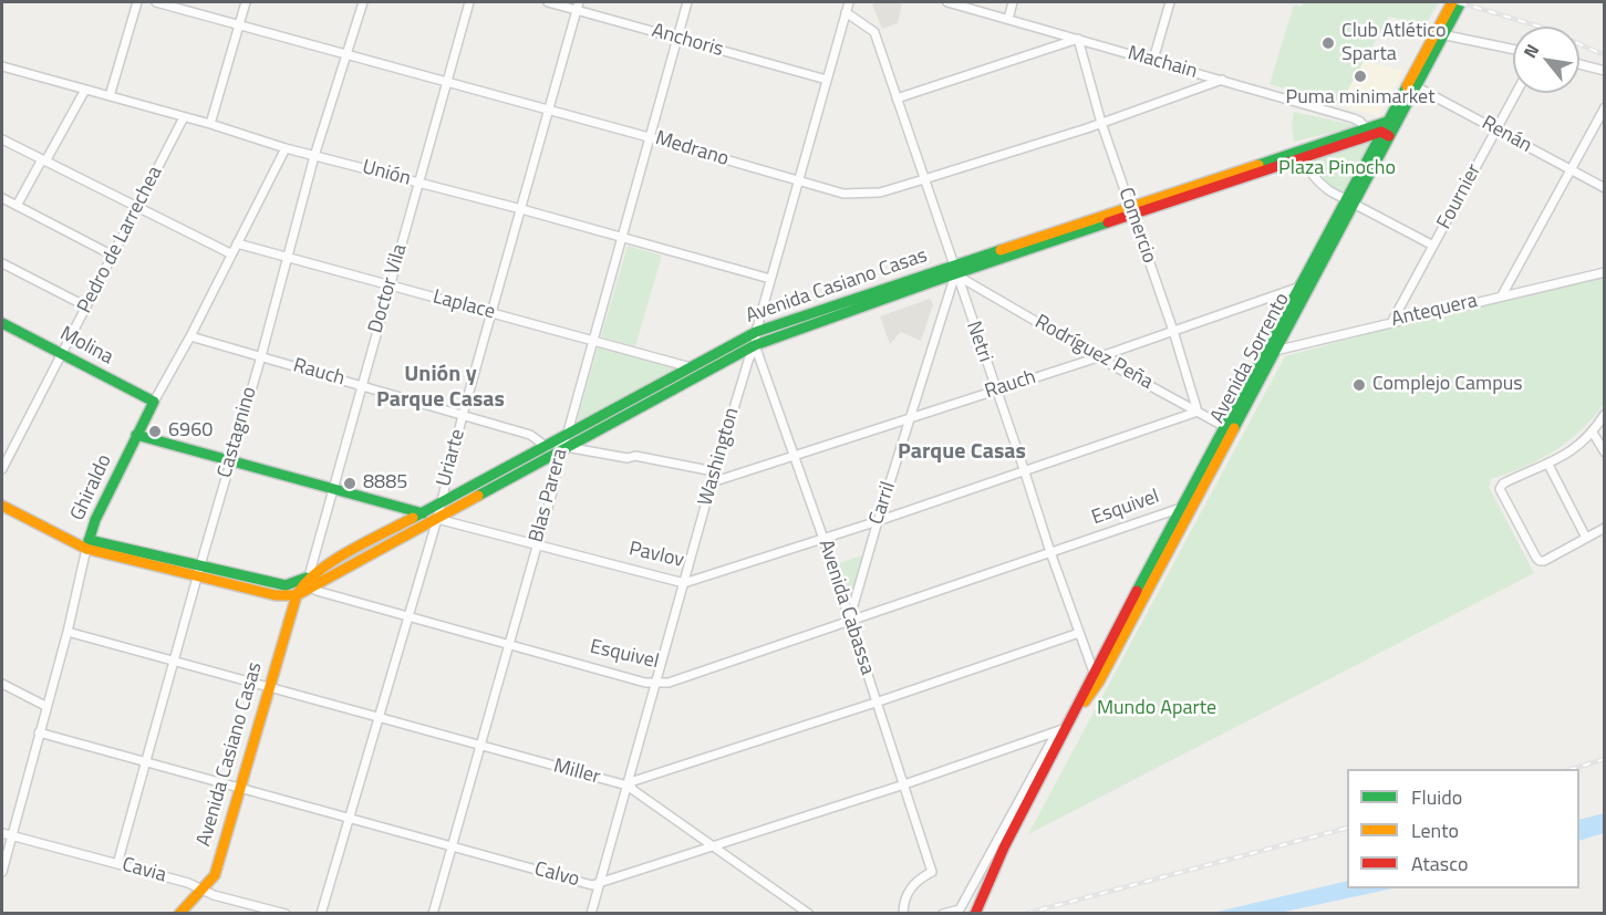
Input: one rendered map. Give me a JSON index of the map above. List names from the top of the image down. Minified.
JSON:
{"streets":{"main road":["Avenida Casiano Casas","Molina","Avenida Sorrento","Ghiraldo","Pavlov"],"street":["Anchoris","Machain","Renán","Medrano","Unión","Fournier","Comercio","Pedro de Larrechea","Doctor Vila","Laplace","Antequera","Netri","Rodríguez Peña","Rauch","Castagnino","Washington","Uriarte","Blas Parera","Carril","Esquivel","Avenida Cabassa","Miller","Cavia","Calvo"]},"crossings":[["Anchoris","Washington"],["Anchoris","Uriarte"],["Anchoris","Blas Parera"],["Machain","Medrano"],["Machain","Comercio"],["Machain","Avenida Casiano Casas"],["Renán","Fournier"],["Renán","Avenida Sorrento"],["Medrano","Comercio"],["Medrano","Doctor Vila"],["Medrano","Netri"],["Medrano","Castagnino"],["Medrano","Washington"],["Medrano","Uriarte"],["Medrano","Blas Parera"],["Unión","Pedro de Larrechea"],["Unión","Doctor Vila"],["Unión","Castagnino"],["Unión","Washington"],["Unión","Uriarte"],["Unión","Ghiraldo"],["Unión","Blas Parera"],["Fournier","Antequera"],["Comercio","Avenida Casiano Casas"],["Comercio","Rodríguez Peña"],["Comercio","Rauch"],["Comercio","Pavlov"],["Pedro de Larrechea","Molina"],["Avenida Casiano Casas","Doctor Vila"],["Avenida Casiano Casas","Laplace"],["Avenida Casiano Casas","Netri"],["Avenida Casiano Casas","Rodríguez Peña"],["Avenida Casiano Casas","Avenida Sorrento"],["Avenida Casiano Casas","Rauch"],["Avenida Casiano Casas","Washington"],["Avenida Casiano Casas","Uriarte"],["Avenida Casiano Casas","Blas Parera"],["Avenida Casiano Casas","Carril"],["Avenida Casiano Casas","Esquivel"],["Avenida Casiano Casas","Pavlov"],["Avenida Casiano Casas","Avenida Cabassa"],["Avenida Casiano Casas","Miller"],["Avenida Casiano Casas","Cavia"],["Avenida Casiano Casas","Calvo"],["Doctor Vila","Laplace"],["Doctor Vila","Rauch"],["Doctor Vila","Esquivel"],["Doctor Vila","Pavlov"],["Laplace","Castagnino"],["Laplace","Uriarte"],["Laplace","Ghiraldo"],["Laplace","Blas Parera"],["Antequera","Avenida Sorrento"],["Netri","Rodríguez Peña"],["Netri","Avenida Sorrento"],["Netri","Rauch"],["Netri","Washington"],["Netri","Carril"],["Netri","Esquivel"],["Netri","Pavlov"],["Netri","Miller"],["Molina","Ghiraldo"],["Rodríguez Peña","Avenida Sorrento"],["Rodríguez Peña","Rauch"],["Rodríguez Peña","Carril"],["Rodríguez Peña","Pavlov"],["Avenida Sorrento","Rauch"],["Avenida Sorrento","Esquivel"],["Avenida Sorrento","Calvo"],["Rauch","Castagnino"],["Rauch","Washington"],["Rauch","Uriarte"],["Rauch","Ghiraldo"],["Rauch","Carril"],["Rauch","Avenida Cabassa"],["Castagnino","Pavlov"],["Castagnino","Miller"],["Castagnino","Cavia"],["Castagnino","Calvo"],["Washington","Esquivel"],["Washington","Pavlov"],["Washington","Avenida Cabassa"],["Washington","Miller"],["Washington","Calvo"],["Uriarte","Esquivel"],["Uriarte","Pavlov"],["Uriarte","Miller"],["Uriarte","Calvo"],["Ghiraldo","Pavlov"],["Ghiraldo","Miller"],["Ghiraldo","Cavia"],["Ghiraldo","Calvo"],["Blas Parera","Esquivel"],["Blas Parera","Pavlov"],["Blas Parera","Miller"],["Blas Parera","Calvo"],["Carril","Esquivel"],["Carril","Pavlov"],["Carril","Avenida Cabassa"],["Esquivel","Avenida Cabassa"],["Pavlov","Avenida Cabassa"],["Avenida Cabassa","Miller"],["Avenida Cabassa","Calvo"]],"districts":["Unión y Parque Casas","Parque Casas"],"parks":["Plaza Pinocho","Mundo Aparte"],"places":["Club Atlético Sparta","Puma minimarket","Complejo Campus","6960","8885"],"legend":["Fluido","Lento","Atasco"],"north":"top left"}
